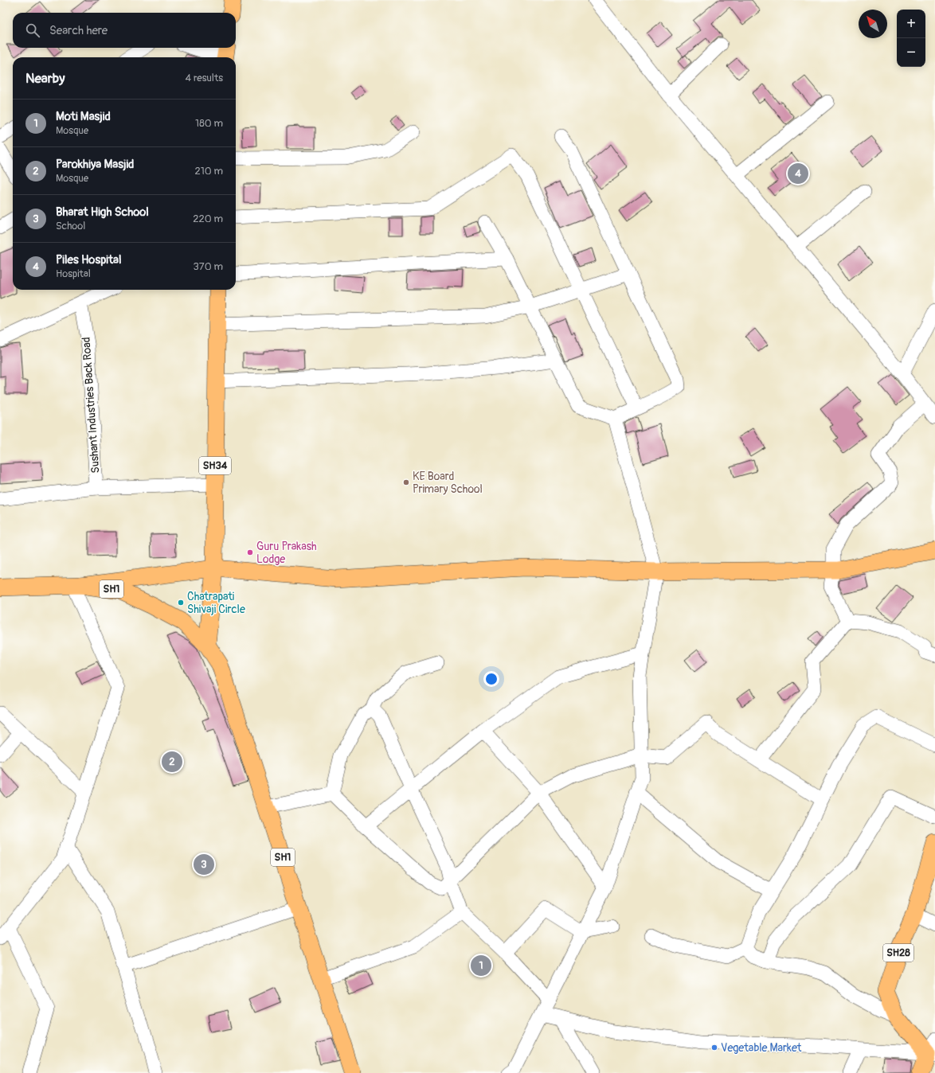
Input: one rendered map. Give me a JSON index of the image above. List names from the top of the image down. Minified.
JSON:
{"streets":{"main road":["SH34","SH1","SH28"],"street":["Sushant Industries Back Road"]},"crossings":[["Sushant Industries Back Road","SH34"],["SH34","SH1"]],"places":["KE Board Primary School","Guru Prakash Lodge","Chatrapati Shivaji Circle","Vegetable Market"],"north":"top left","page":{"map_buttons":["+","−"],"search":"Search here","heading":["Nearby","4 results"],"list":[{"mark":"1","name":"Moti Masjid","note":"Mosque","value":"180 m"},{"mark":"2","name":"Parokhiya Masjid","note":"Mosque","value":"210 m"},{"mark":"3","name":"Bharat High School","note":"School","value":"220 m"},{"mark":"4","name":"Piles Hospital","note":"Hospital","value":"370 m"}],"pins":["4","2","3","1"]}}
